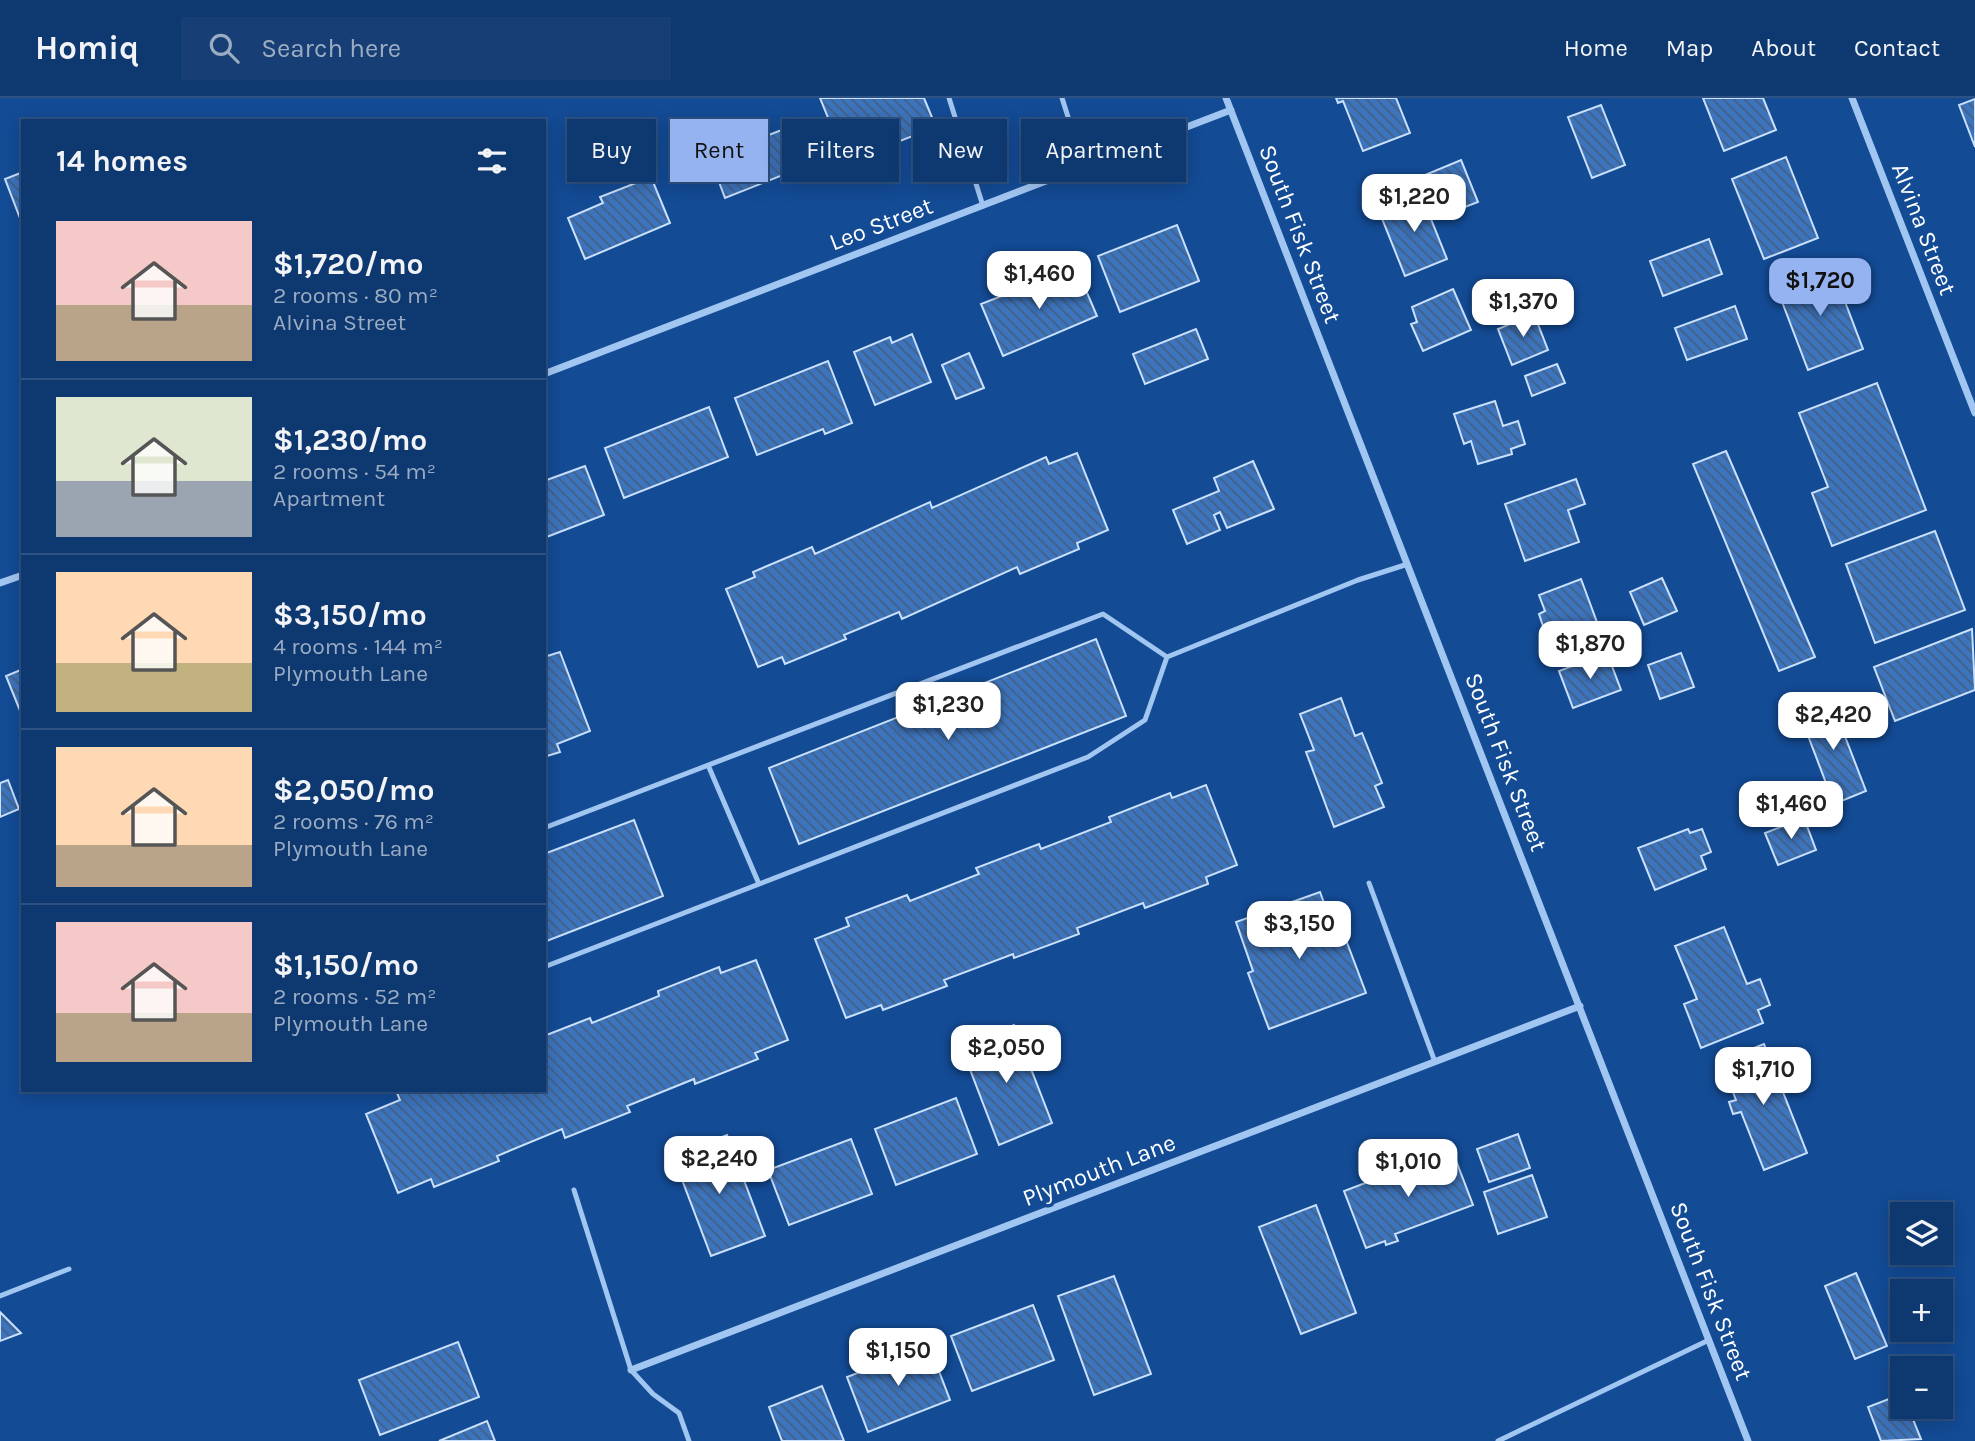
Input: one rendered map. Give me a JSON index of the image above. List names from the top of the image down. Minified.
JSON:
{"streets":{"street":["Leo Street","Alvina Street","South Fisk Street","Plymouth Lane"]},"crossings":[["Leo Street","South Fisk Street"],["South Fisk Street","Plymouth Lane"]],"page":{"header":"Homiq","search":"Search here","nav":["Home","Map","About","Contact"],"chip":["Buy","Rent","Filters","New","Apartment"],"heading":"14 homes","price":["$1,220","$1,460","$1,720","$1,370","$1,870","$1,230","$2,420","$1,460","$3,150","$2,050","$1,710","$2,240","$1,010","$1,150"],"list":[{"name":"$1,720/mo","note":"2 rooms · 80 m² · Alvina Street"},{"name":"$1,230/mo","note":"2 rooms · 54 m² · Apartment"},{"name":"$3,150/mo","note":"4 rooms · 144 m² · Plymouth Lane"},{"name":"$2,050/mo","note":"2 rooms · 76 m² · Plymouth Lane"},{"name":"$1,150/mo","note":"2 rooms · 52 m² · Plymouth Lane"}],"map_buttons":["+","−"]}}
